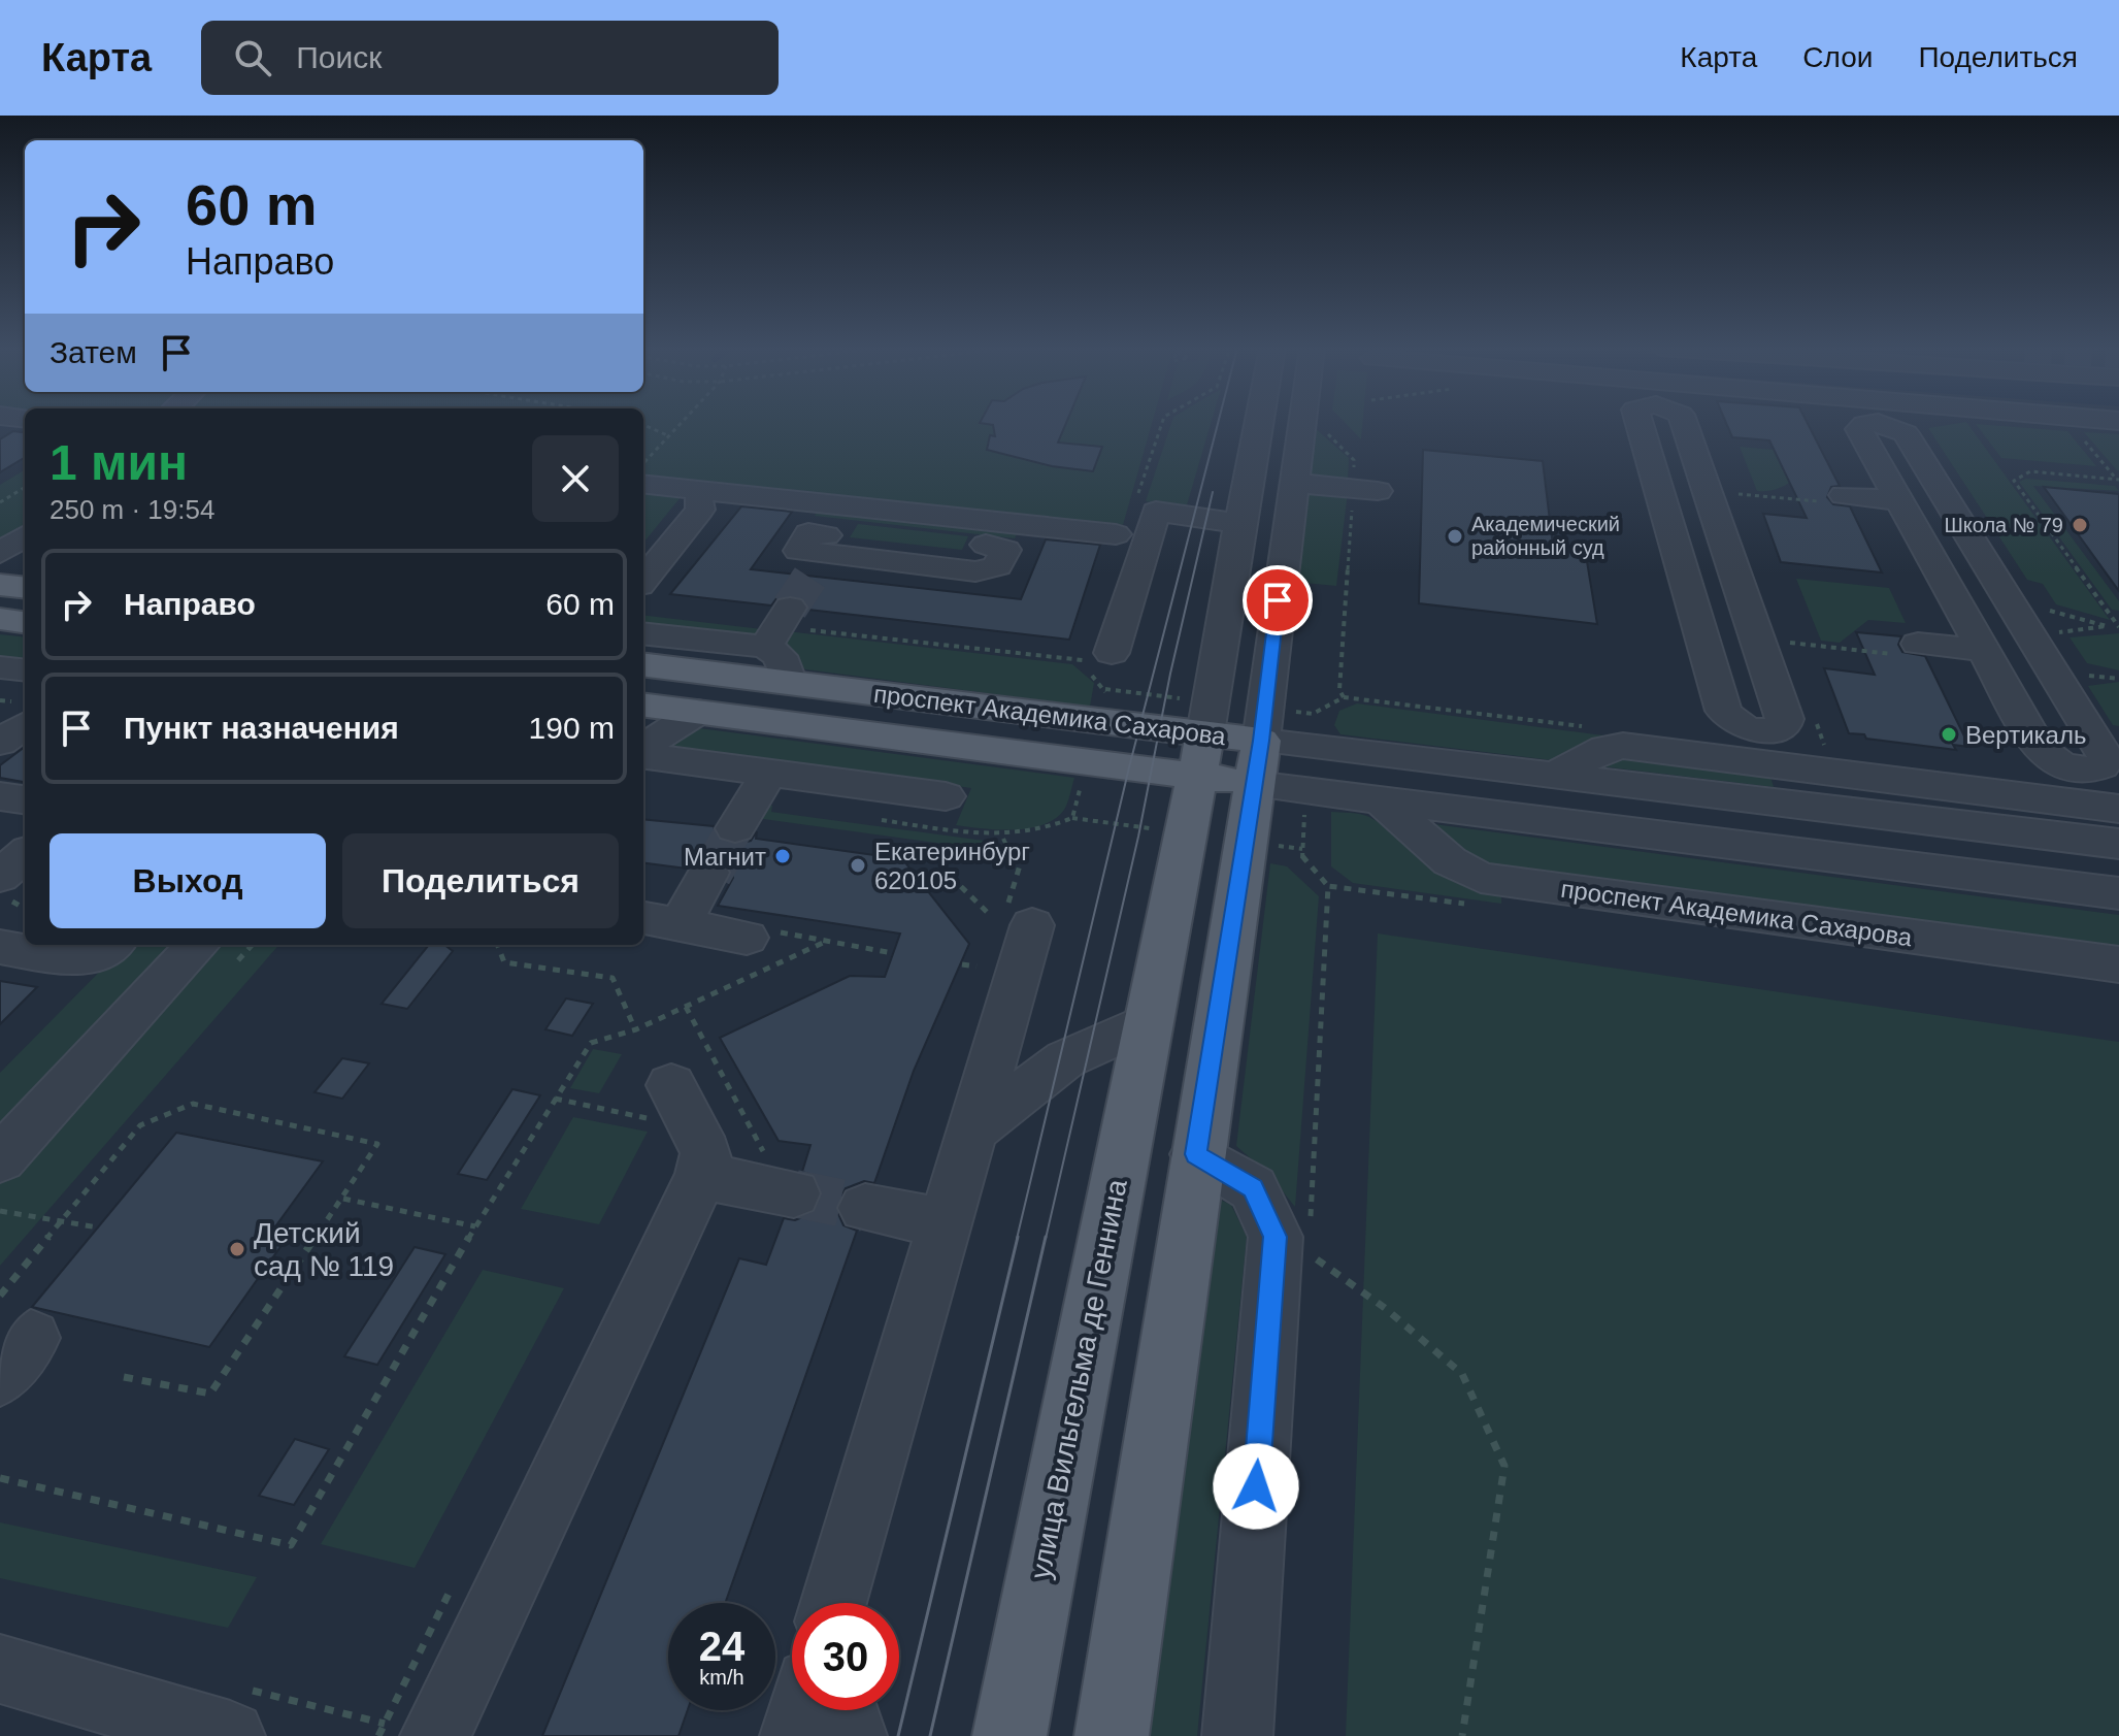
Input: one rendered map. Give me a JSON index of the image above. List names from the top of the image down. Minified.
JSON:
{"streets":{"main road":["проспект Академика Сахарова","улица Вильгельма де Геннина"]},"crossings":[["проспект Академика Сахарова","улица Вильгельма де Геннина"]],"places":["Школа № 79","Академический районный суд","Вертикаль","Магнит","Екатеринбург 620105","Детский сад № 119"],"page":{"header":"Карта","search":"Поиск","nav":["Карта","Слои","Поделиться"],"turn":["60 m","Направо"],"then":"Затем","heading":["1 мин","250 m · 19:54"],"list":[{"name":"Направо","value":"60 m"},{"name":"Пункт назначения","value":"190 m"}],"buttons":["Выход","Поделиться"],"speed":"24 km/h","limit":"30"}}
